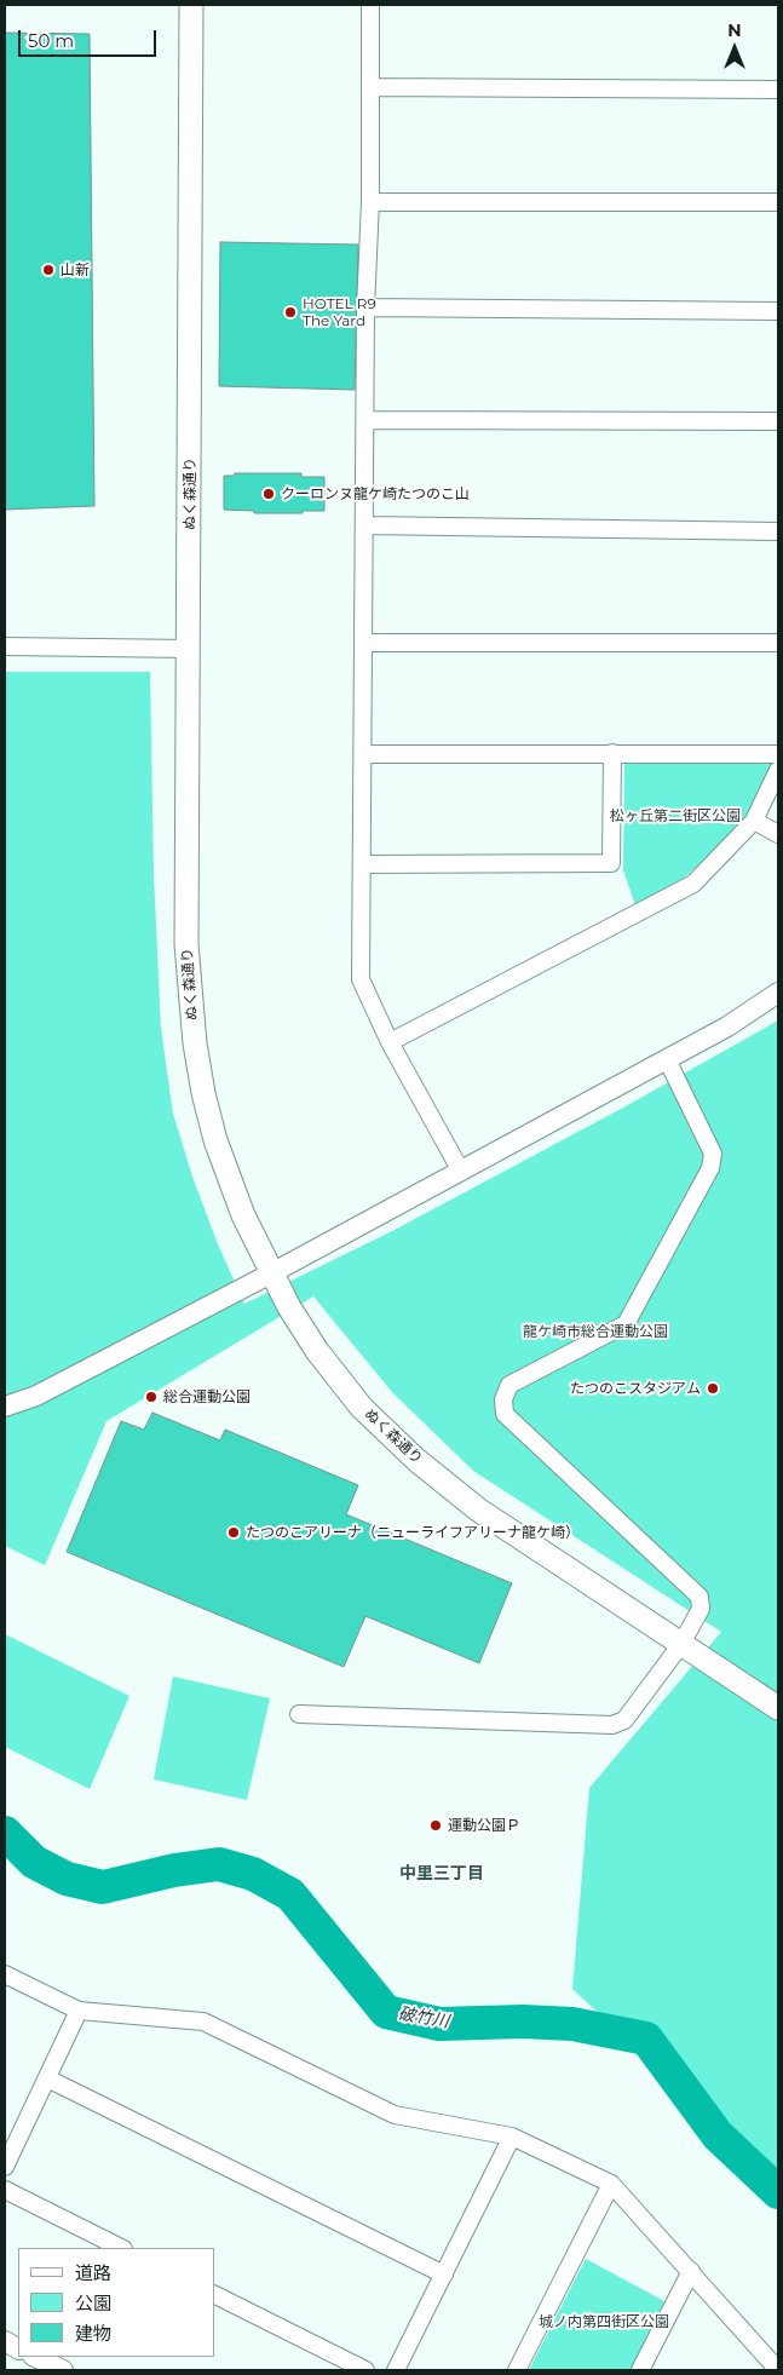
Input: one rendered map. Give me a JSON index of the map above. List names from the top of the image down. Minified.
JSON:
{"streets":{"main road":["ぬく森通り"]},"districts":["中里三丁目"],"water":["破竹川"],"parks":["松ヶ丘第二街区公園","龍ケ崎市総合運動公園","城ノ内第四街区公園"],"places":["山新","HOTEL R9 The Yard","クーロンヌ龍ケ崎たつのこ山","たつのこスタジアム","総合運動公園","たつのこアリーナ（ニューライフアリーナ龍ケ崎）","運動公園Ｐ"],"legend":["道路","公園","建物"],"scale_bar":"50 m","north":"top"}
